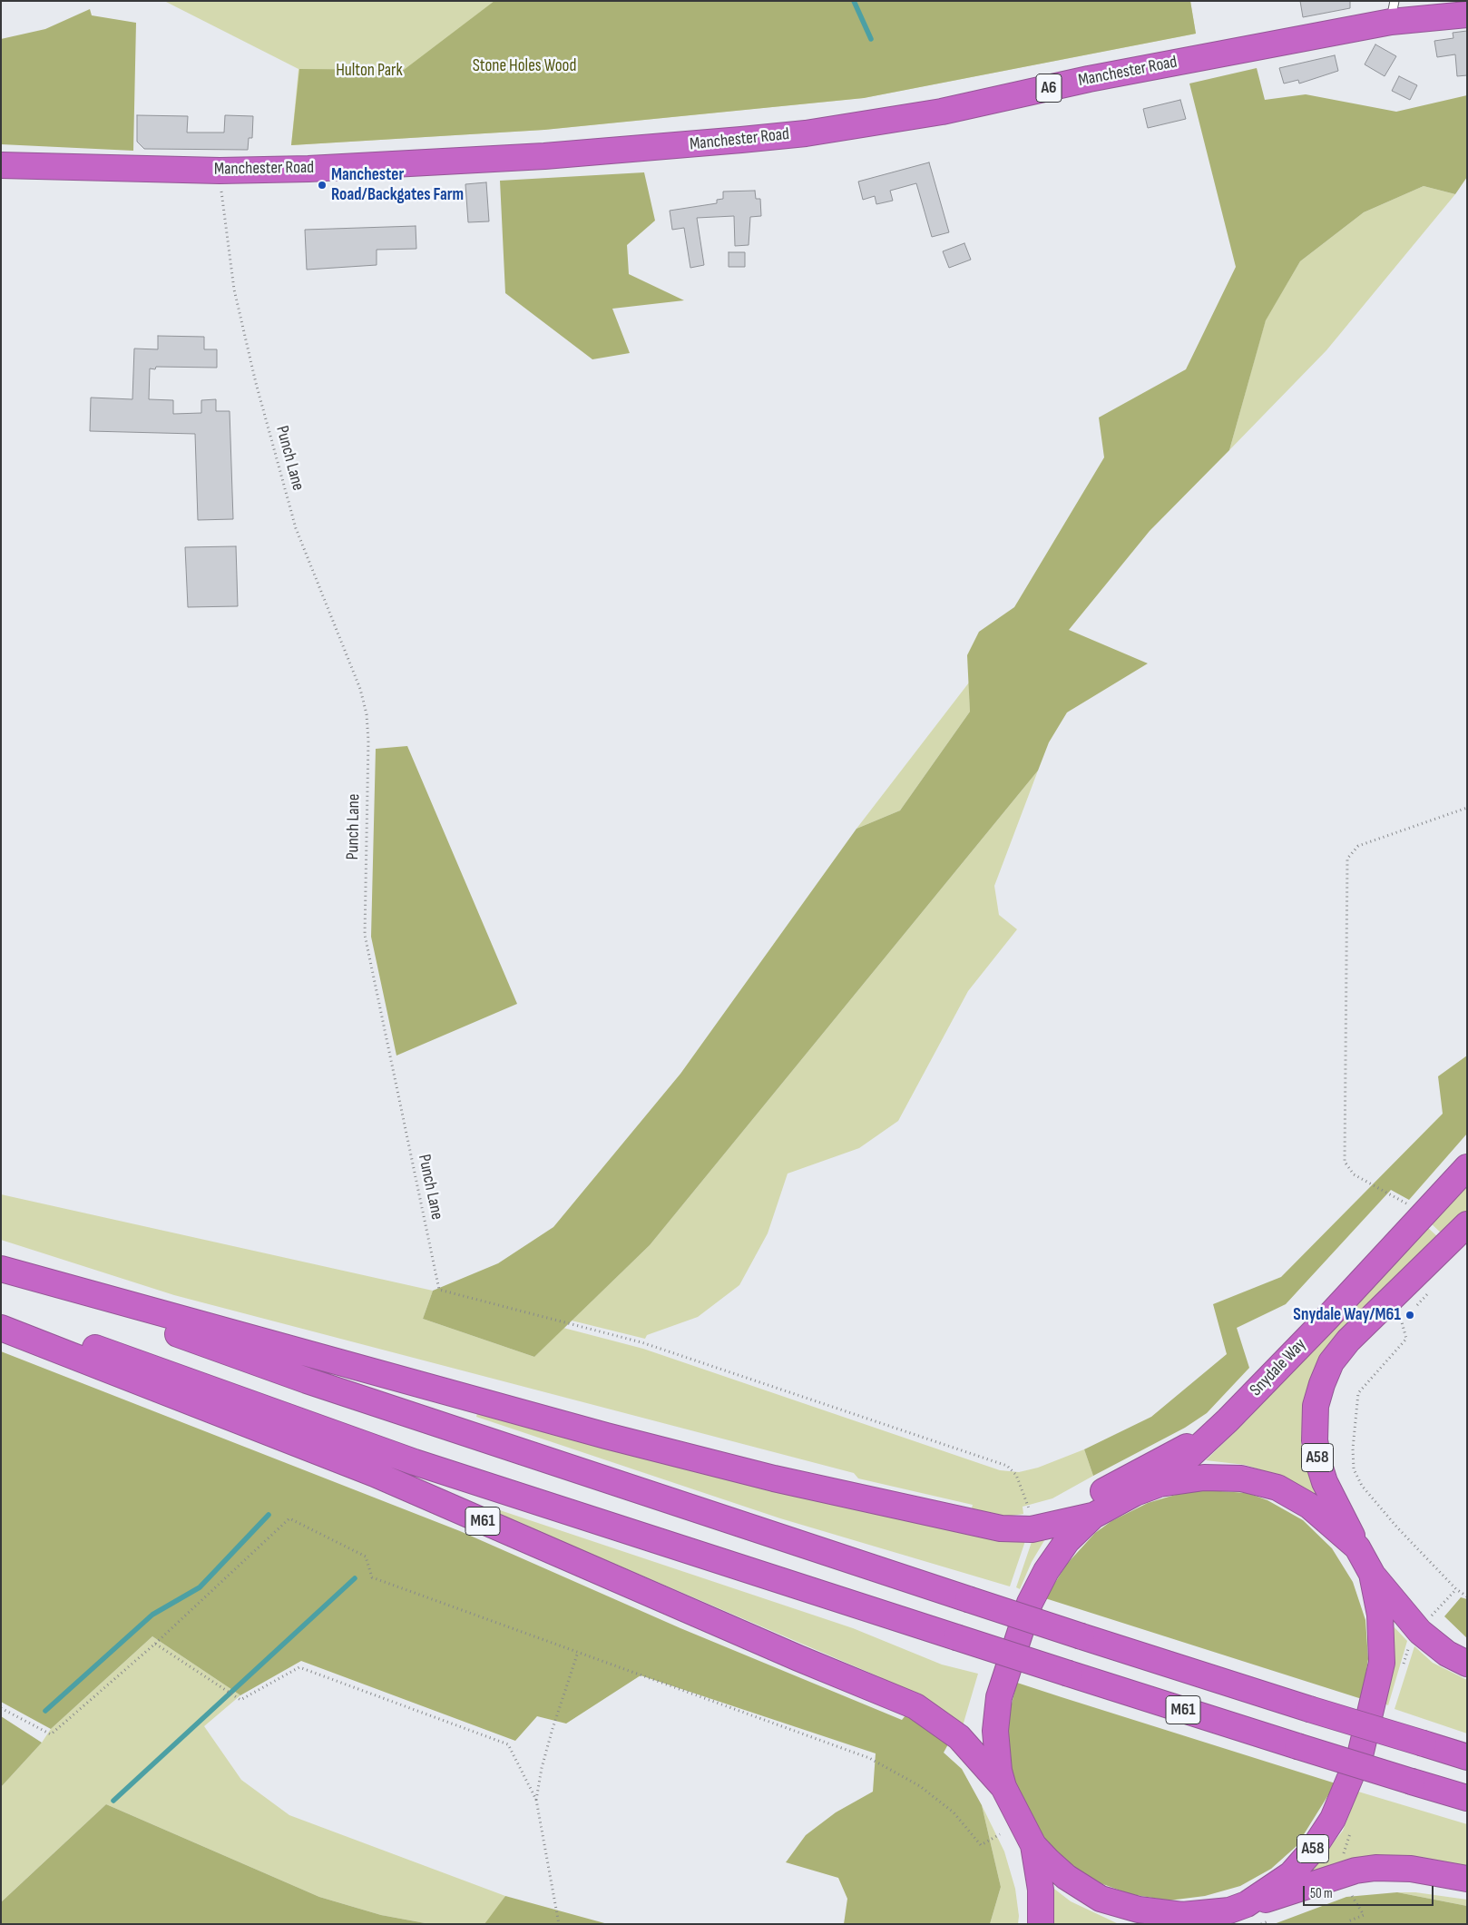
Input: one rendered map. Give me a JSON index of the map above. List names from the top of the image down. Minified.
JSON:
{"streets":{"highway":["Manchester Road","A6","Snydale Way","A58","M61"],"path":["Punch Lane"]},"crossings":[["Manchester Road","Punch Lane"],["Snydale Way","A58"],["A58","M61"]],"parks":["Stone Holes Wood","Hulton Park"],"places":["Manchester Road/Backgates Farm","Snydale Way/M61"],"scale_bar":"50 m"}
